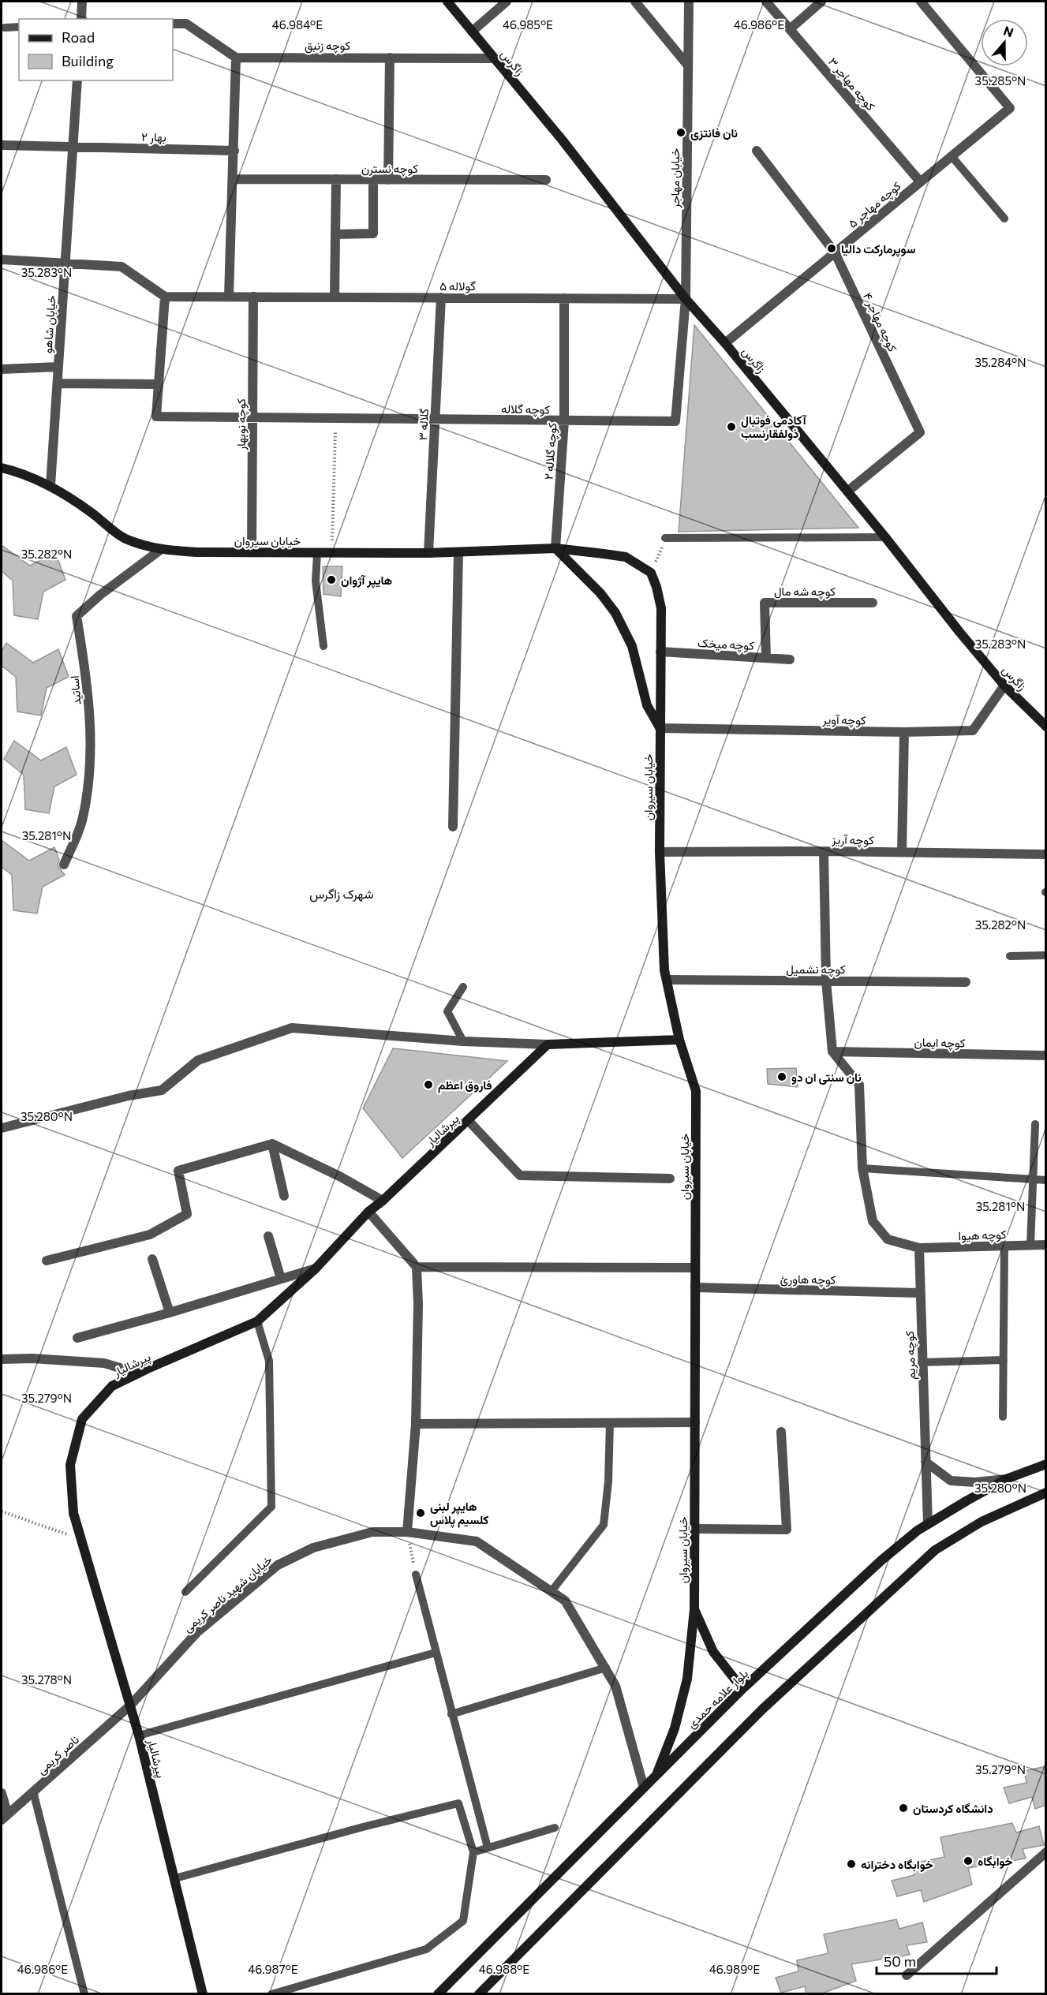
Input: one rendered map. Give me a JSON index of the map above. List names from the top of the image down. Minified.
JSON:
{"streets":{"street":["کوچه زنبق","زاگرس","کوچه مهاجر ۳","بهار ۲","کوچه نسترن","خیابان مهاجر","کوچه مهاجر ۵","گولاله ۵","کوچه مهاجر ۴","خیابان شاهو","کوچه گلاله","کوچه نوبهار","گلاله ۳","کوچه گلاله ۲","خیابان سیروان","کوچه شه مال","کوچه میخک","اساتید","کوچه آویر","کوچه آریز","کوچه نشمیل","کوچه ایمان","پیرشالیار","کوچه هیوا","کوچه هاورئ","کوچه مریم","خیابان شهید ناصر کریمی","بلوار علامه حمدی","ناصر کریمی"]},"crossings":[["کوچه زنبق","زاگرس"],["زاگرس","خیابان مهاجر"],["زاگرس","کوچه مهاجر ۵"],["زاگرس","گولاله ۵"],["زاگرس","کوچه مهاجر ۴"],["زاگرس","کوچه گلاله"],["زاگرس","کوچه آویر"],["کوچه مهاجر ۳","کوچه مهاجر ۵"],["بهار ۲","خیابان شاهو"],["خیابان مهاجر","گولاله ۵"],["خیابان مهاجر","کوچه گلاله"],["کوچه مهاجر ۵","کوچه مهاجر ۴"],["گولاله ۵","کوچه گلاله"],["گولاله ۵","کوچه نوبهار"],["گولاله ۵","گلاله ۳"],["گولاله ۵","کوچه گلاله ۲"],["خیابان شاهو","خیابان سیروان"],["کوچه گلاله","کوچه نوبهار"],["کوچه گلاله","گلاله ۳"],["کوچه گلاله","کوچه گلاله ۲"],["کوچه نوبهار","خیابان سیروان"],["گلاله ۳","خیابان سیروان"],["کوچه گلاله ۲","خیابان سیروان"],["خیابان سیروان","کوچه میخک"],["خیابان سیروان","اساتید"],["خیابان سیروان","کوچه آویر"],["خیابان سیروان","کوچه آریز"],["خیابان سیروان","کوچه نشمیل"],["خیابان سیروان","کوچه هاورئ"],["خیابان سیروان","بلوار علامه حمدی"],["کوچه شه مال","کوچه میخک"],["کوچه ایمان","کوچه هیوا"],["پیرشالیار","خیابان شهید ناصر کریمی"],["پیرشالیار","ناصر کریمی"],["کوچه هیوا","کوچه مریم"],["کوچه هاورئ","کوچه مریم"],["کوچه مریم","بلوار علامه حمدی"],["خیابان شهید ناصر کریمی","بلوار علامه حمدی"],["خیابان شهید ناصر کریمی","ناصر کریمی"]],"districts":["شهرک زاگرس"],"places":["نان فانتزی","سوپرمارکت دالیا","آکادمی فوتبال ذولفقارنسب","هایپر آژوان","نان سنتی ان دو","فاروق اعظم","هایپر لبنی کلسیم پلاس","دانشگاه کردستان","خوابگاه","خوابگاه دخترانه"],"legend":["Road","Building"],"scale_bar":"50 m","north":"top","coordinates":["46.984°E","46.985°E","46.986°E","35.285°N","35.283°N","35.284°N","35.282°N","35.281°N","35.280°N","35.279°N","35.278°N","46.987°E","46.988°E","46.989°E"]}
